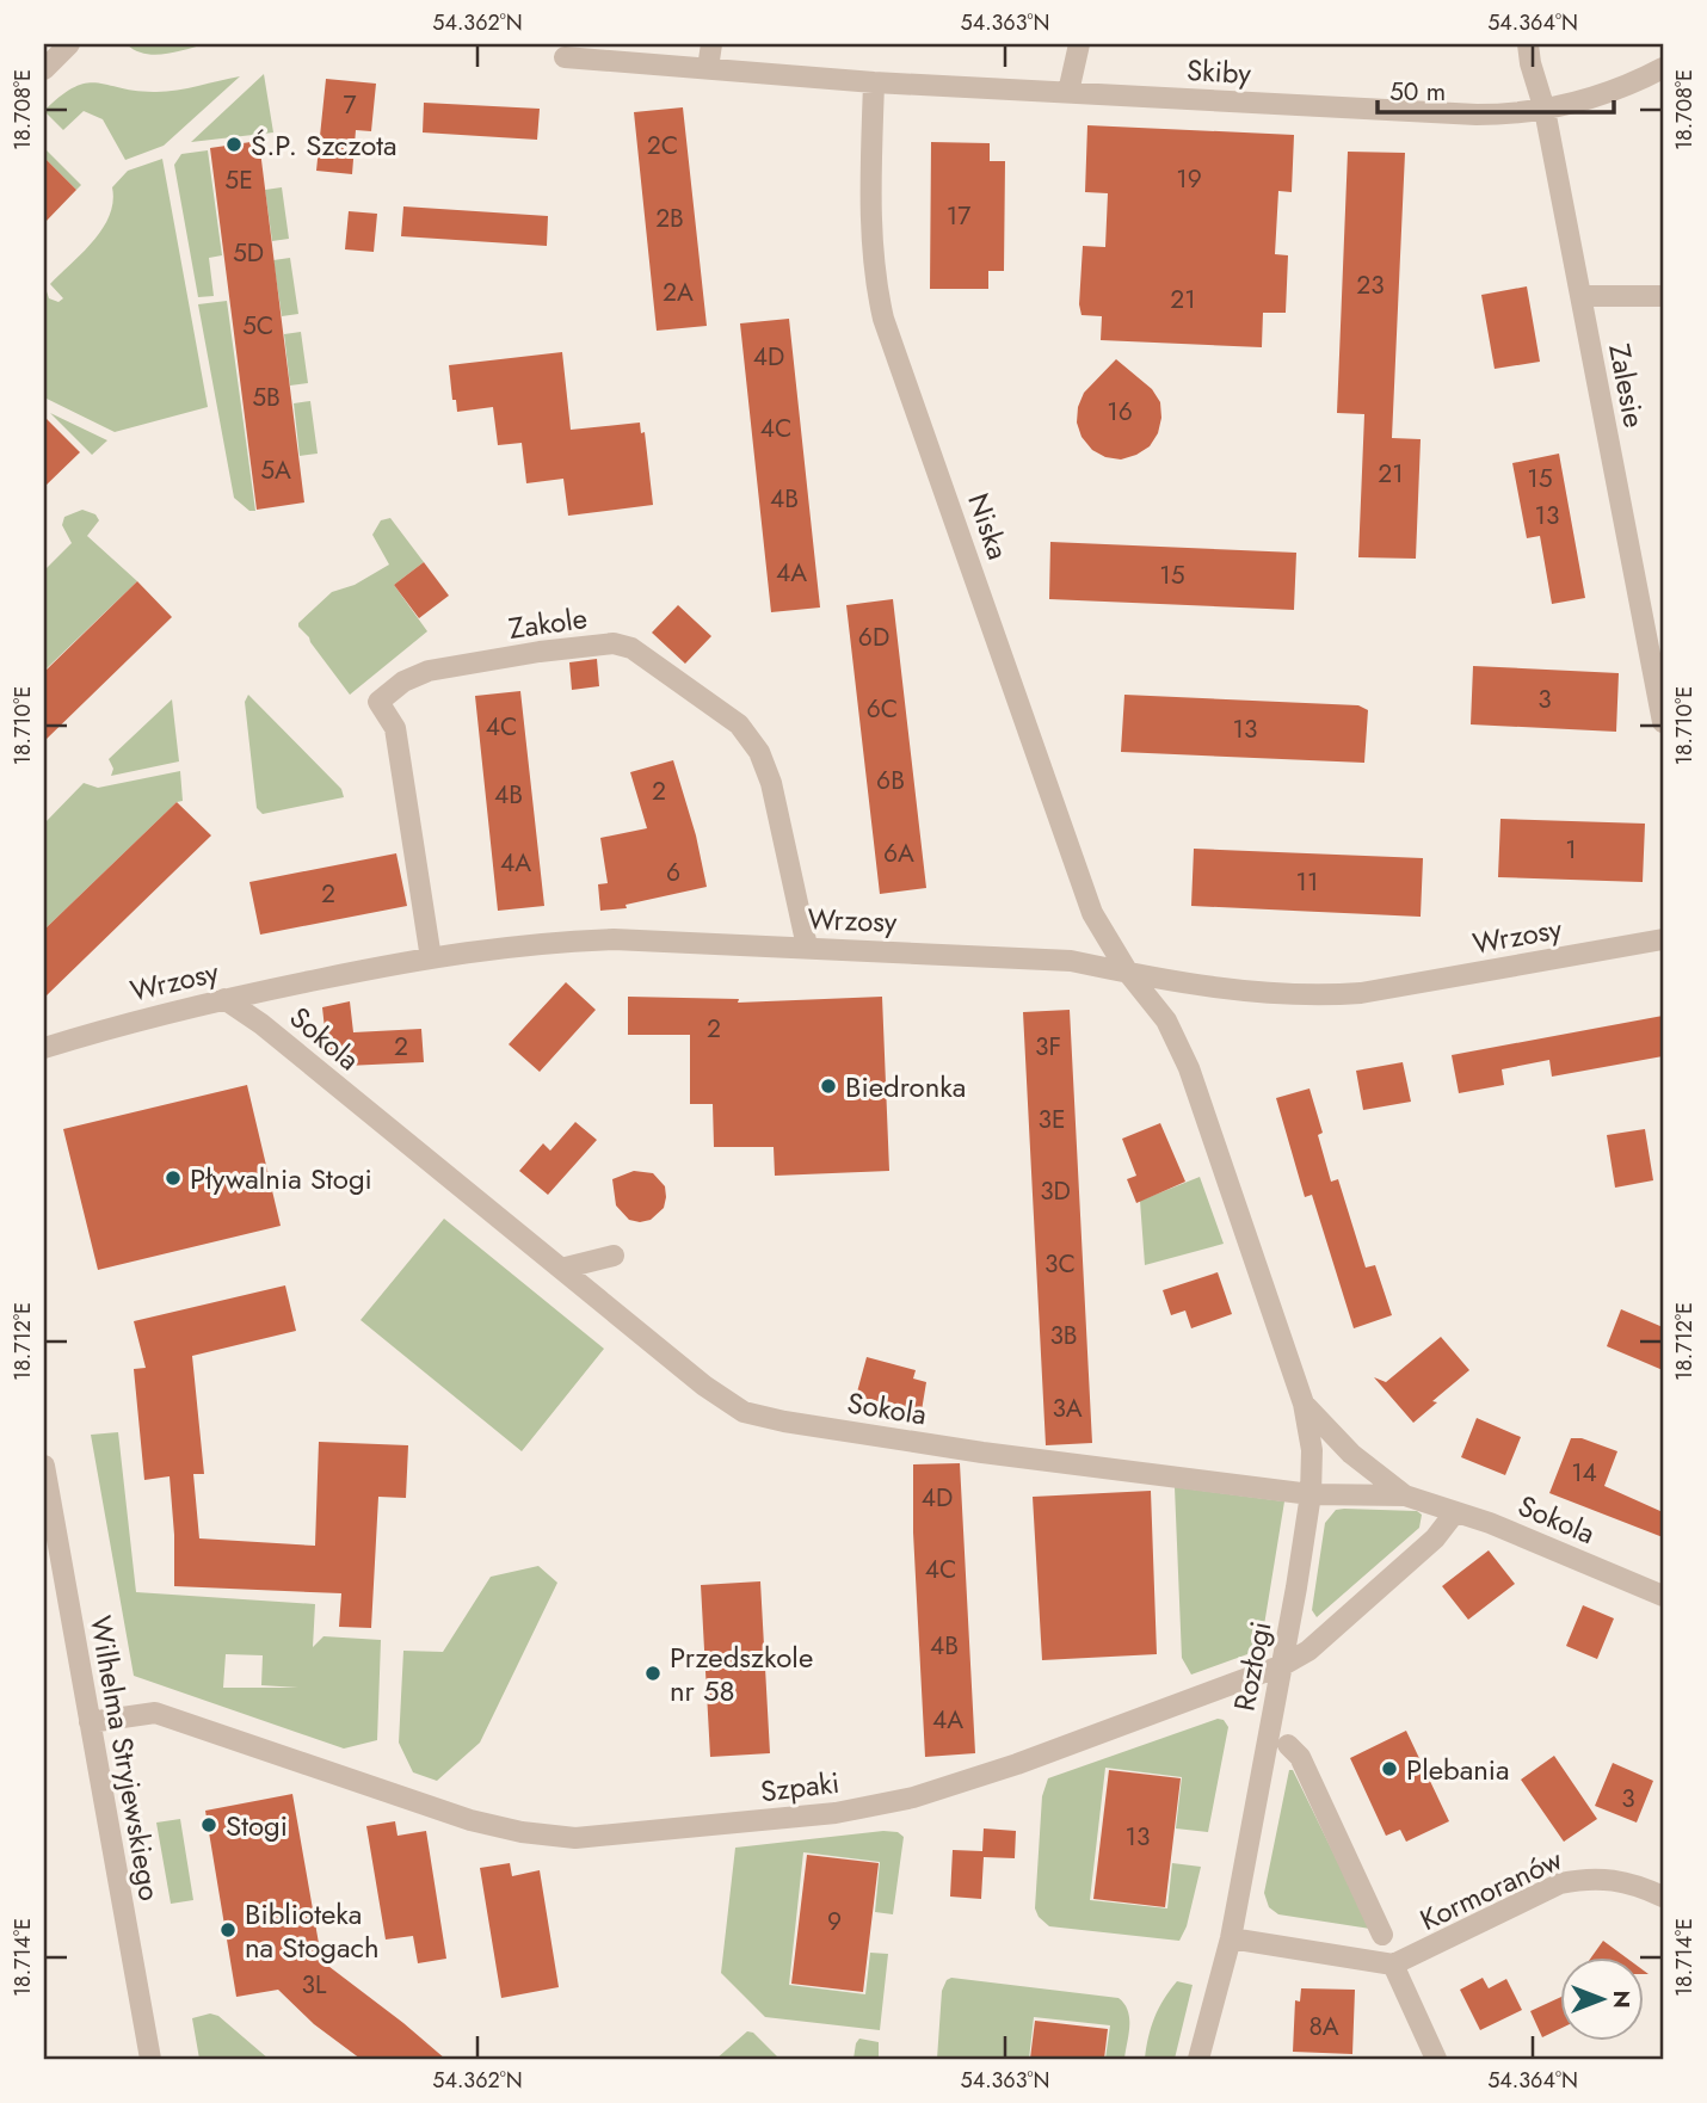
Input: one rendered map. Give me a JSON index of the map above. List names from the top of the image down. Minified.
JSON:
{"streets":{"street":["Skiby","Zalesie","Niska","Zakole","Wrzosy","Sokola","Rozłogi","Wilhelma Stryjewskiego","Szpaki","Kormoranów"]},"crossings":[["Skiby","Zalesie"],["Skiby","Niska"],["Niska","Wrzosy"],["Niska","Rozłogi"],["Zakole","Wrzosy"],["Wrzosy","Sokola"],["Wrzosy","Rozłogi"],["Sokola","Rozłogi"],["Sokola","Szpaki"],["Rozłogi","Szpaki"],["Wilhelma Stryjewskiego","Szpaki"]],"places":["Ś.P. Szczota","Biedronka","Pływalnia Stogi","Przedszkole nr 58","Plebania","Stogi","Biblioteka na Stogach"],"house_numbers":["7","2C","19","5E","17","2B","5D","23","2A","21","5C","4D","5B","16","4C","5A","21","15","4B","13","4A","15","6D","3","6C","4C","13","6B","2","4B","1","6A","4A","6","11","2","2","2","3F","3E","3D","3C","3B","3A","14","4D","4C","4B","4A","3","13","9","3L","8A"],"scale_bar":"50 m","north":"right","coordinates":["54.362°N","54.363°N","54.364°N","18.708°E","18.710°E","18.712°E","18.714°E"]}
